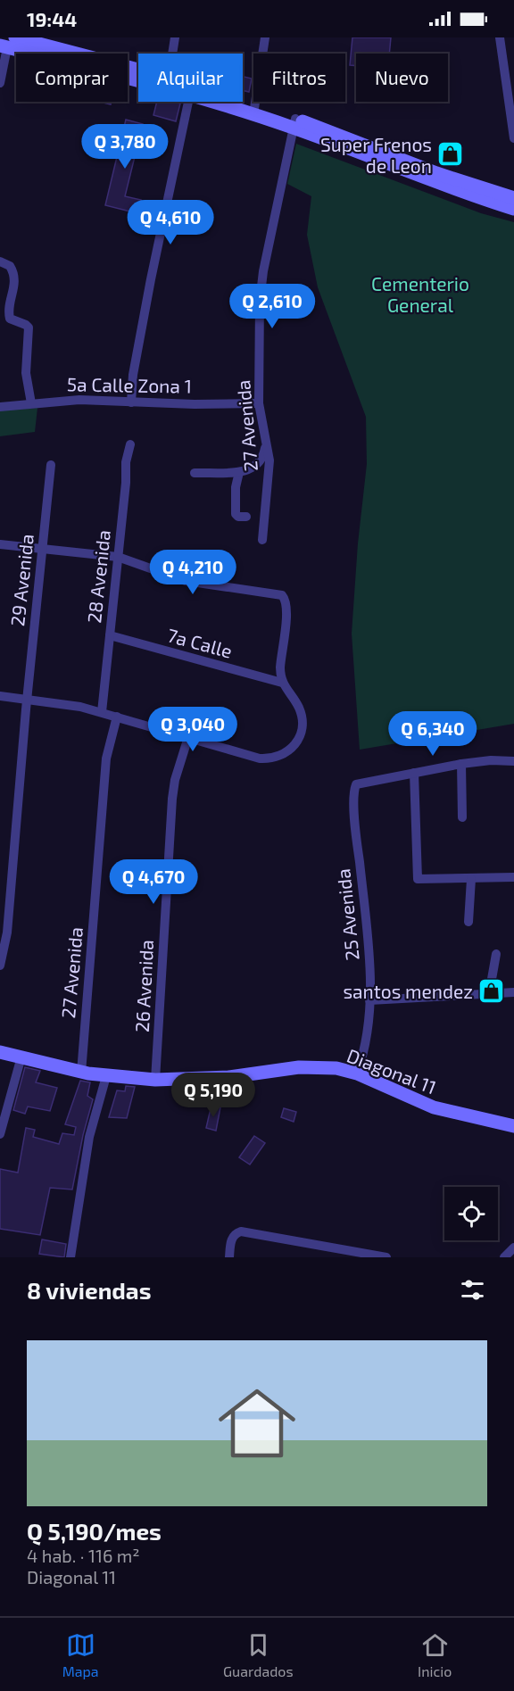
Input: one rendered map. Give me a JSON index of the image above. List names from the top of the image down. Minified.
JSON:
{"streets":{"main road":["Diagonal 11"],"street":["5a Calle Zona 1","27 Avenida","28 Avenida","29 Avenida","7a Calle","25 Avenida","26 Avenida"]},"crossings":[["5a Calle Zona 1","27 Avenida"],["27 Avenida","Diagonal 11"],["28 Avenida","7a Calle"],["25 Avenida","Diagonal 11"],["26 Avenida","Diagonal 11"]],"parks":["Cementerio General"],"places":{"shop":["Super Frenos de Leon","santos mendez"]},"page":{"status":"19:44","chip":["Comprar","Alquilar","Filtros","Nuevo"],"price":["Q 3,780","Q 4,610","Q 2,610","Q 4,210","Q 3,040","Q 6,340","Q 4,670","Q 5,190"],"heading":"8 viviendas","list":[{"name":"Q 5,190/mes","note":"4 hab. · 116 m² · Diagonal 11"}],"tabs":["Mapa","Guardados","Inicio"]}}
